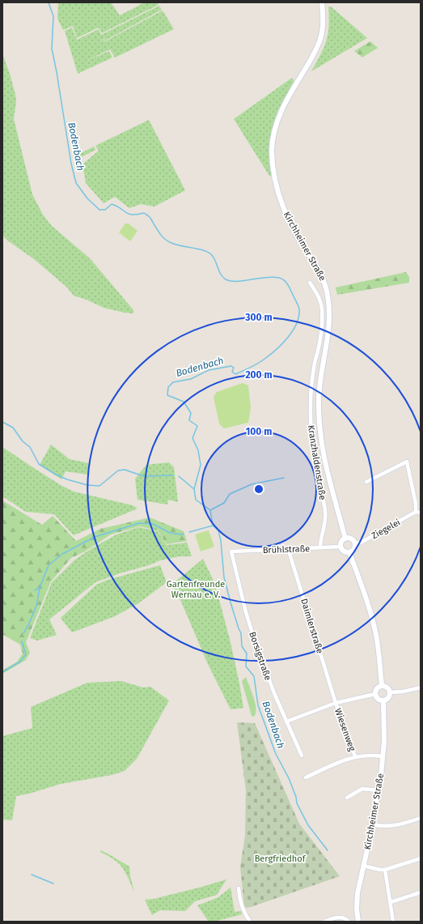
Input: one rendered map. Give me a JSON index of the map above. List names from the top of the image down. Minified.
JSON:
{"streets":{"main road":["Kirchheimer Straße"],"street":["Kranzhaldenstraße","Ziegelei","Brühlstraße","Daimlerstraße","Borsigstraße","Wiesenweg"]},"crossings":[["Kirchheimer Straße","Ziegelei"],["Kirchheimer Straße","Brühlstraße"],["Kranzhaldenstraße","Brühlstraße"],["Ziegelei","Brühlstraße"],["Brühlstraße","Daimlerstraße"],["Brühlstraße","Borsigstraße"],["Daimlerstraße","Wiesenweg"]],"water":["Bodenbach"],"parks":["Gartenfreunde Wernau e. V.","Bergfriedhof"],"rings":["300 m","200 m","100 m"]}
